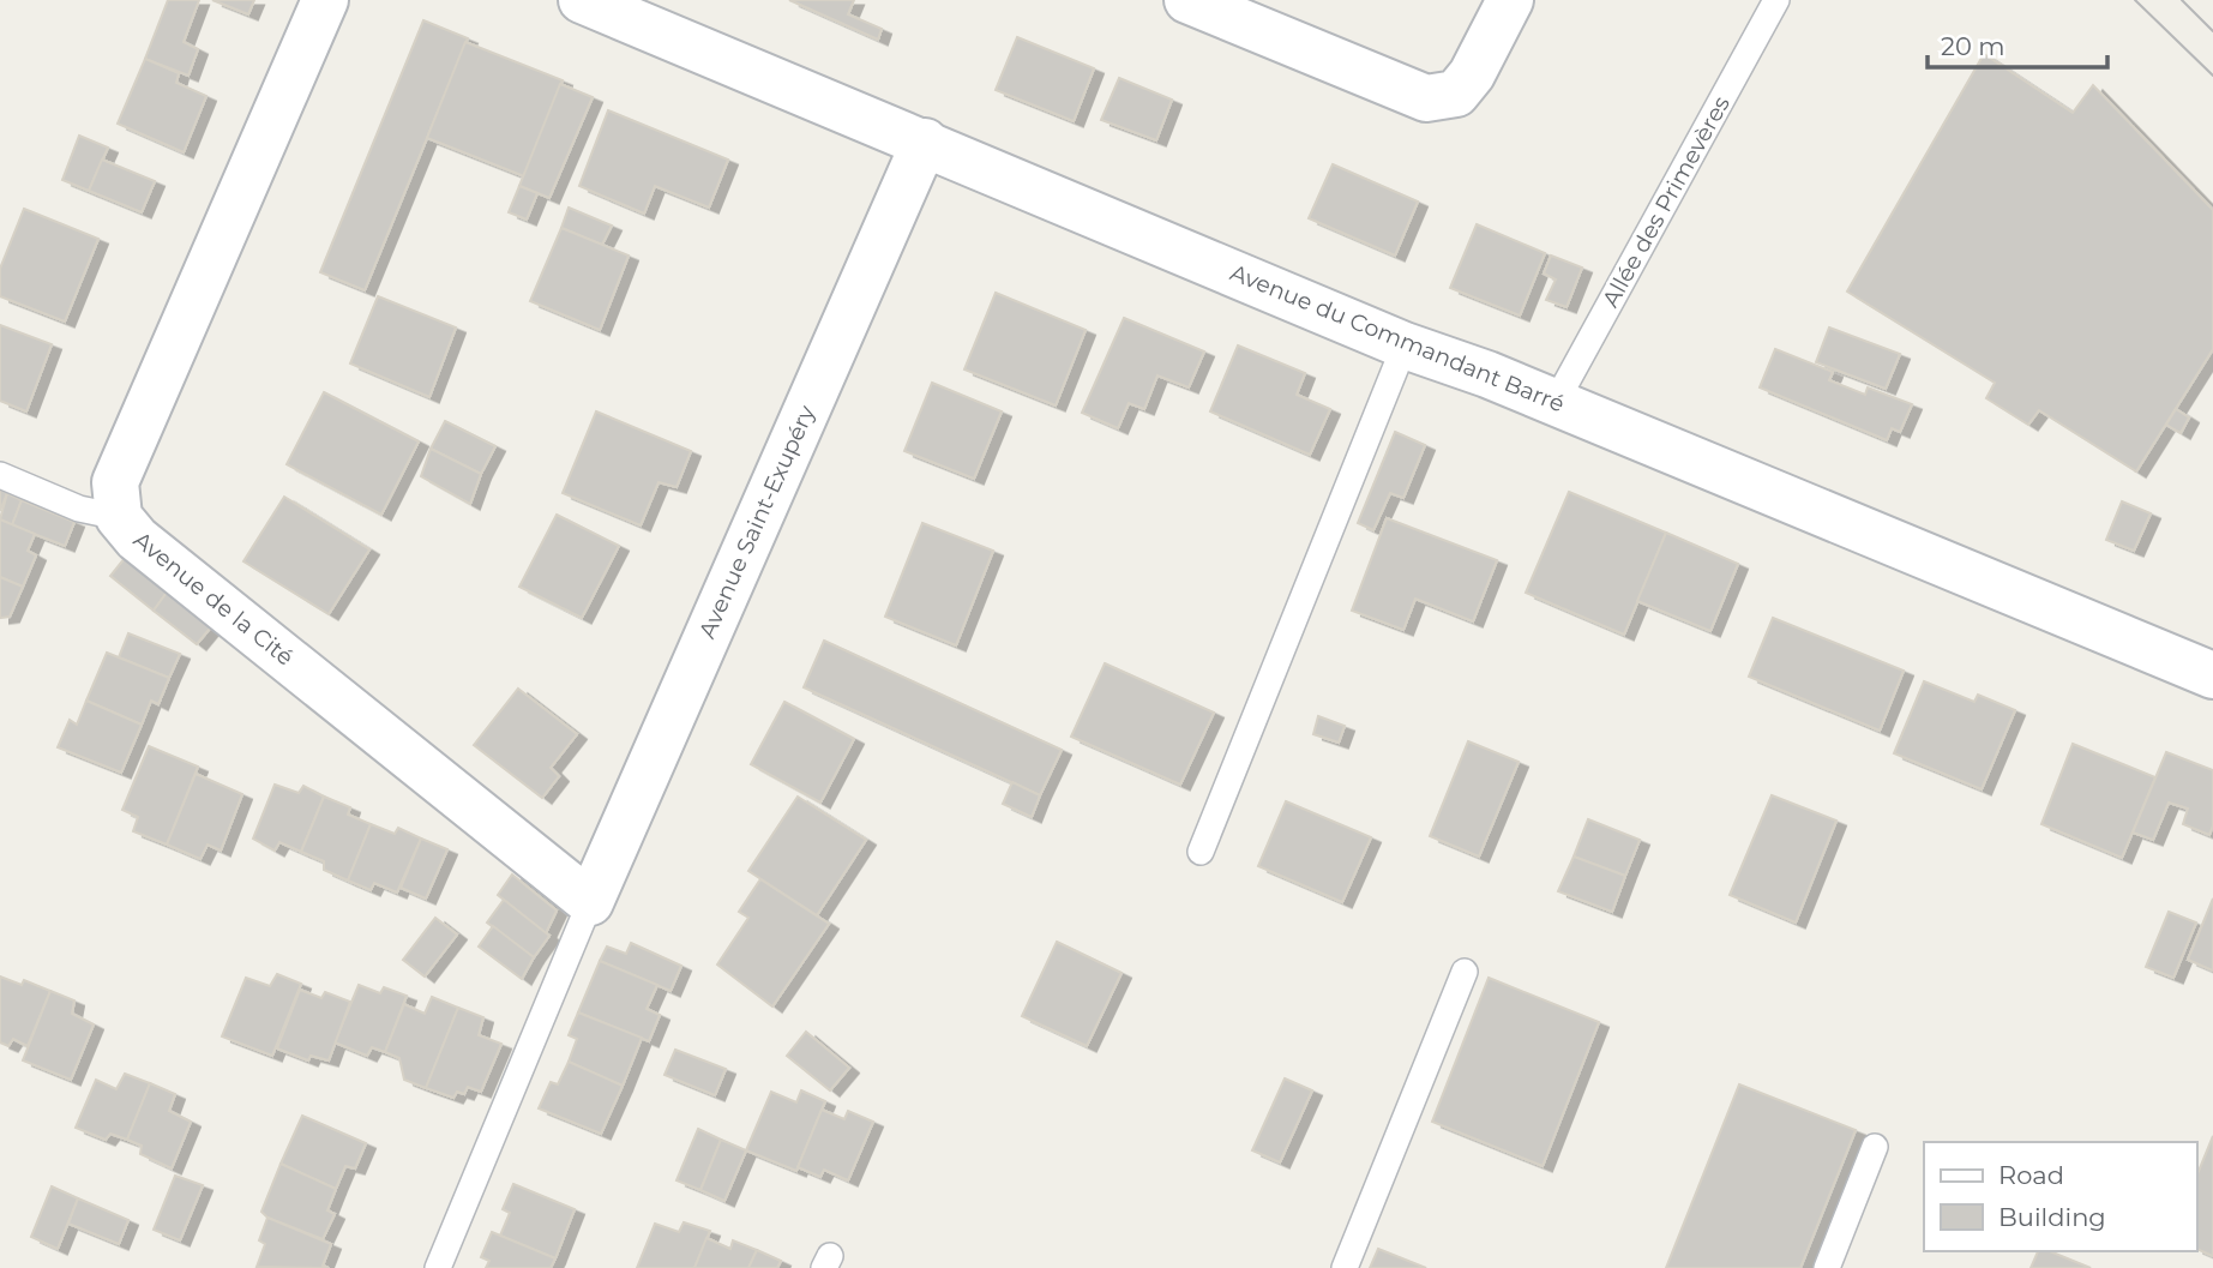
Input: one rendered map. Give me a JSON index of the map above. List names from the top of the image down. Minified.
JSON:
{"streets":{"street":["Avenue du Commandant Barré","Avenue Saint-Exupéry","Avenue de la Cité"],"lane":["Allée des Primevères"]},"crossings":[["Allée des Primevères","Avenue du Commandant Barré"],["Avenue du Commandant Barré","Avenue Saint-Exupéry"],["Avenue Saint-Exupéry","Avenue de la Cité"]],"legend":["Road","Building"],"scale_bar":"20 m"}
